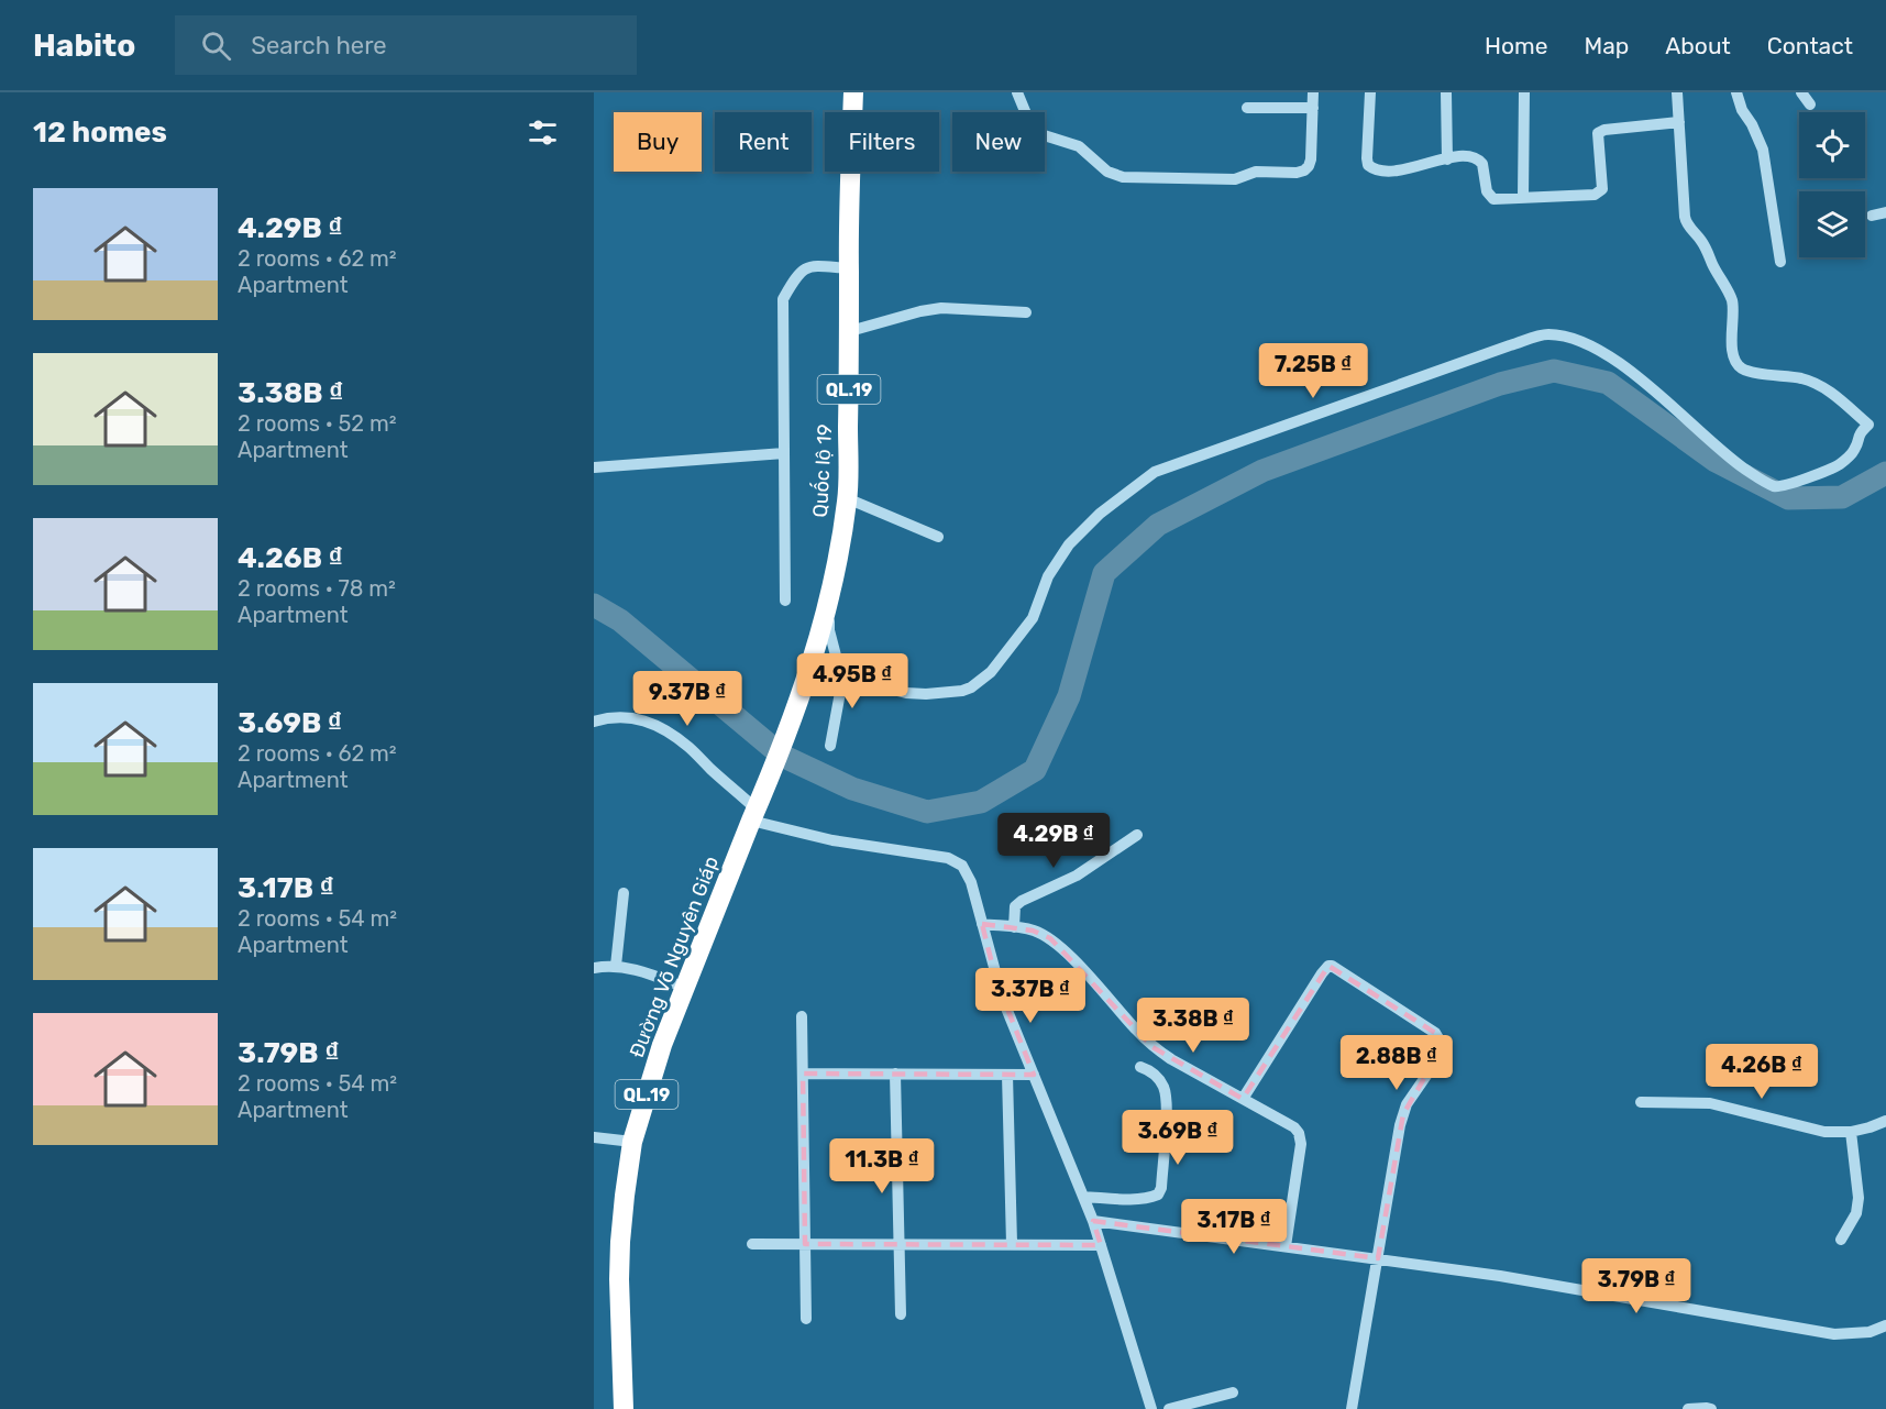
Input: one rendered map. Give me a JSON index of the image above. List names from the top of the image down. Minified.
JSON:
{"streets":{"highway":["QL.19","Quốc lộ 19","Đường Võ Nguyên Giáp"]},"crossings":[["Quốc lộ 19","Đường Võ Nguyên Giáp"]],"page":{"header":"Habito","search":"Search here","nav":["Home","Map","About","Contact"],"heading":"12 homes","chip":["Buy","Rent","Filters","New"],"list":[{"name":"4.29B ₫","note":"2 rooms · 62 m² · Apartment"},{"name":"3.38B ₫","note":"2 rooms · 52 m² · Apartment"},{"name":"4.26B ₫","note":"2 rooms · 78 m² · Apartment"},{"name":"3.69B ₫","note":"2 rooms · 62 m² · Apartment"},{"name":"3.17B ₫","note":"2 rooms · 54 m² · Apartment"},{"name":"3.79B ₫","note":"2 rooms · 54 m² · Apartment"}],"price":["7.25B ₫","4.95B ₫","9.37B ₫","4.29B ₫","3.37B ₫","3.38B ₫","2.88B ₫","4.26B ₫","3.69B ₫","11.3B ₫","3.17B ₫","3.79B ₫"]}}
